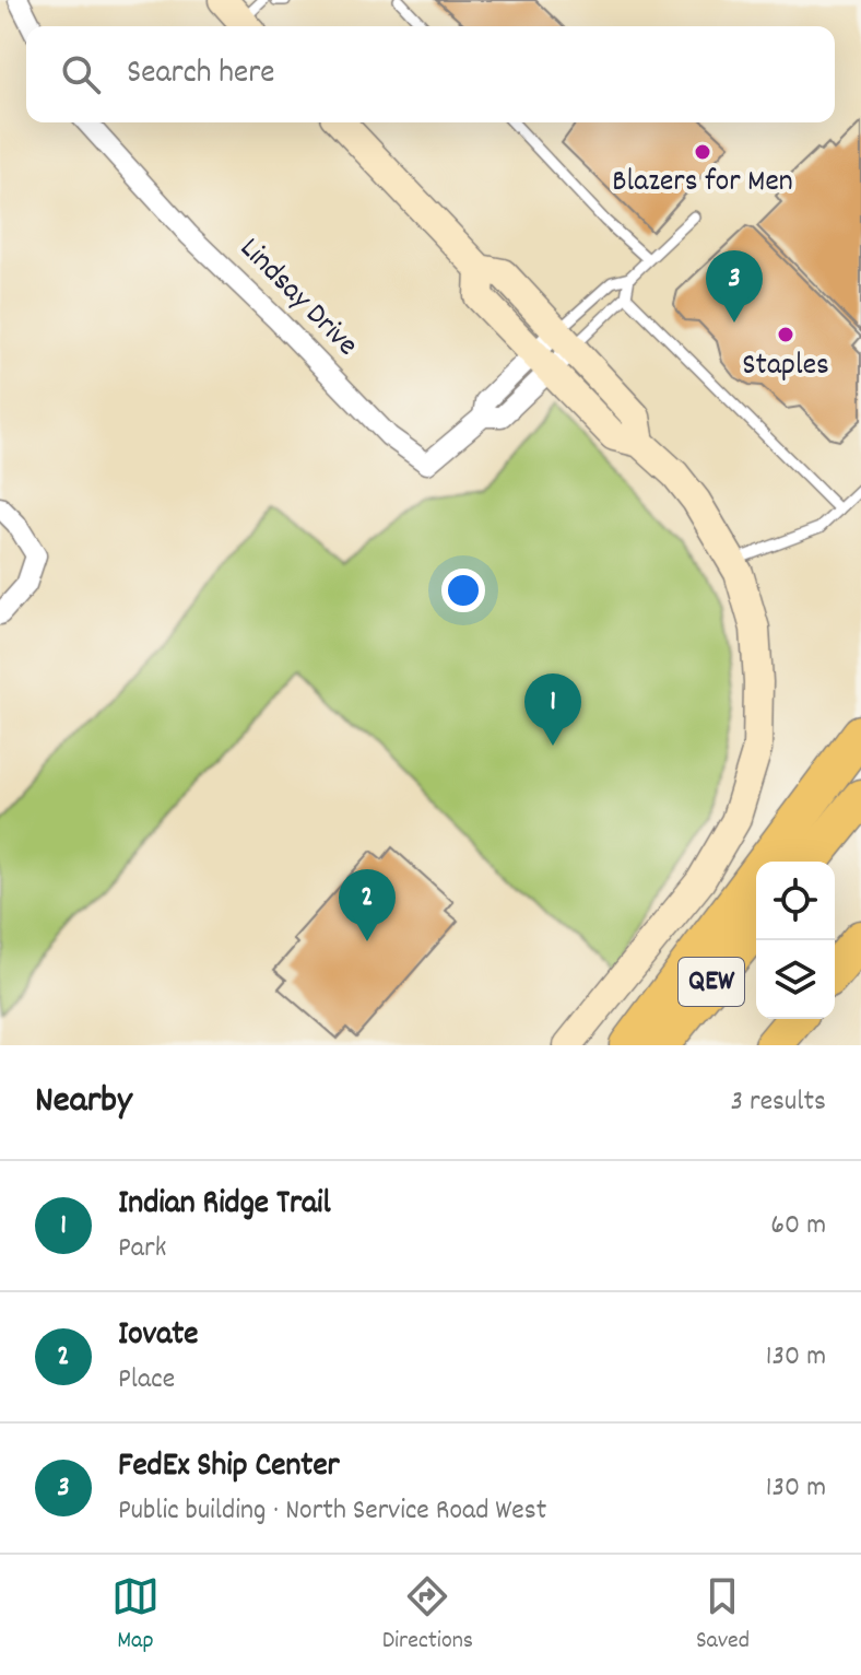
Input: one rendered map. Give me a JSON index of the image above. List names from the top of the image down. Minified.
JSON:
{"streets":{"highway":["QEW"],"street":["Lindsay Drive"]},"places":["Blazers for Men","Staples"],"page":{"search":"Search here","pins":["3","1","2"],"heading":["Nearby","3 results"],"list":[{"mark":"1","name":"Indian Ridge Trail","note":"Park","value":"60 m"},{"mark":"2","name":"Iovate","note":"Place","value":"130 m"},{"mark":"3","name":"FedEx Ship Center","note":"Public building · North Service Road West","value":"130 m"}],"nav":["Map","Directions","Saved"]}}
